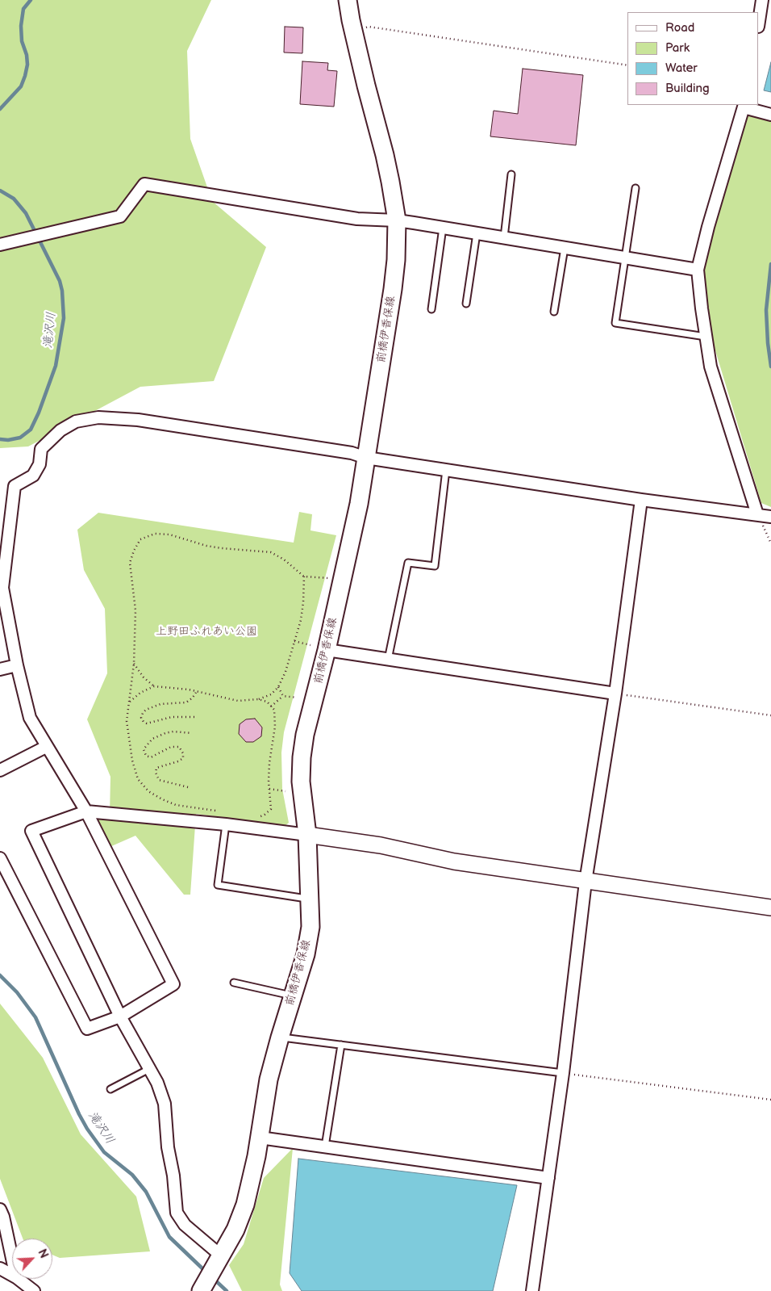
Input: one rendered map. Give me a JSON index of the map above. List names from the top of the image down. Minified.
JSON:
{"streets":{"main road":["前橋伊香保線"]},"water":["滝沢川"],"parks":["上野田ふれあい公園"],"legend":["Road","Park","Water","Building"],"north":"top right"}
